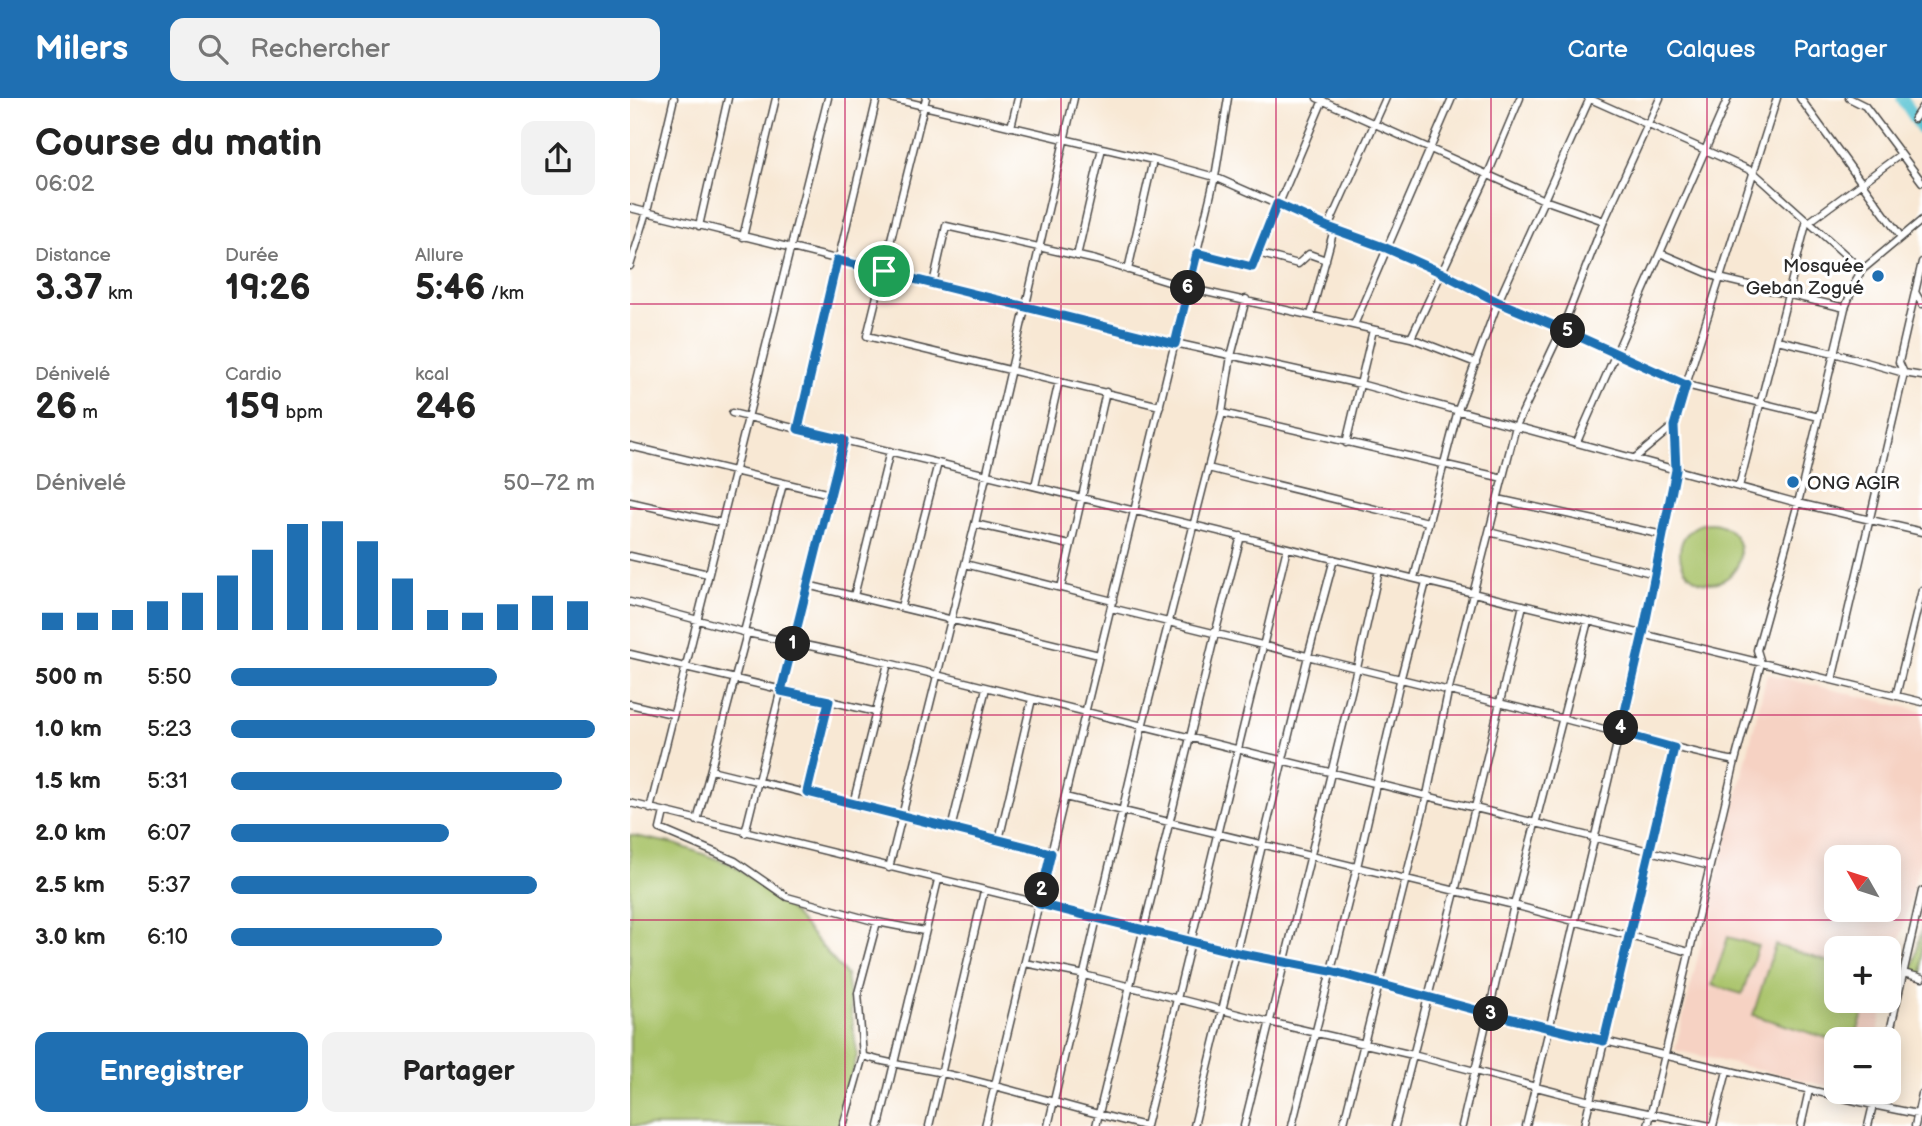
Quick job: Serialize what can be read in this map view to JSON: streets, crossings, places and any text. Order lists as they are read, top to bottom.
{
  "places": ["Mosquée Geban Zogué", "ONG AGIR"],
  "north": "top left",
  "page": {
    "header": "Milers",
    "search": "Rechercher",
    "nav": ["Carte", "Calques", "Partager"],
    "heading": ["Course du matin", "06:02"],
    "stats": [
      ["Distance", "3.37 km"],
      ["Durée", "19:26"],
      ["Allure", "5:46 /km"],
      ["Dénivelé", "26 m"],
      ["Cardio", "159 bpm"],
      ["kcal", "246"]
    ],
    "pins": [
      "6",
      "5",
      "1",
      "4",
      "2",
      "3"
    ],
    "chart": ["Dénivelé", "50–72 m"],
    "list": [
      {
        "name": "500 m",
        "note": "5:50"
      },
      {
        "name": "1.0 km",
        "note": "5:23"
      },
      {
        "name": "1.5 km",
        "note": "5:31"
      },
      {
        "name": "2.0 km",
        "note": "6:07"
      },
      {
        "name": "2.5 km",
        "note": "5:37"
      },
      {
        "name": "3.0 km",
        "note": "6:10"
      }
    ],
    "map_buttons": ["+", "−"],
    "buttons": ["Enregistrer", "Partager"]
  }
}
